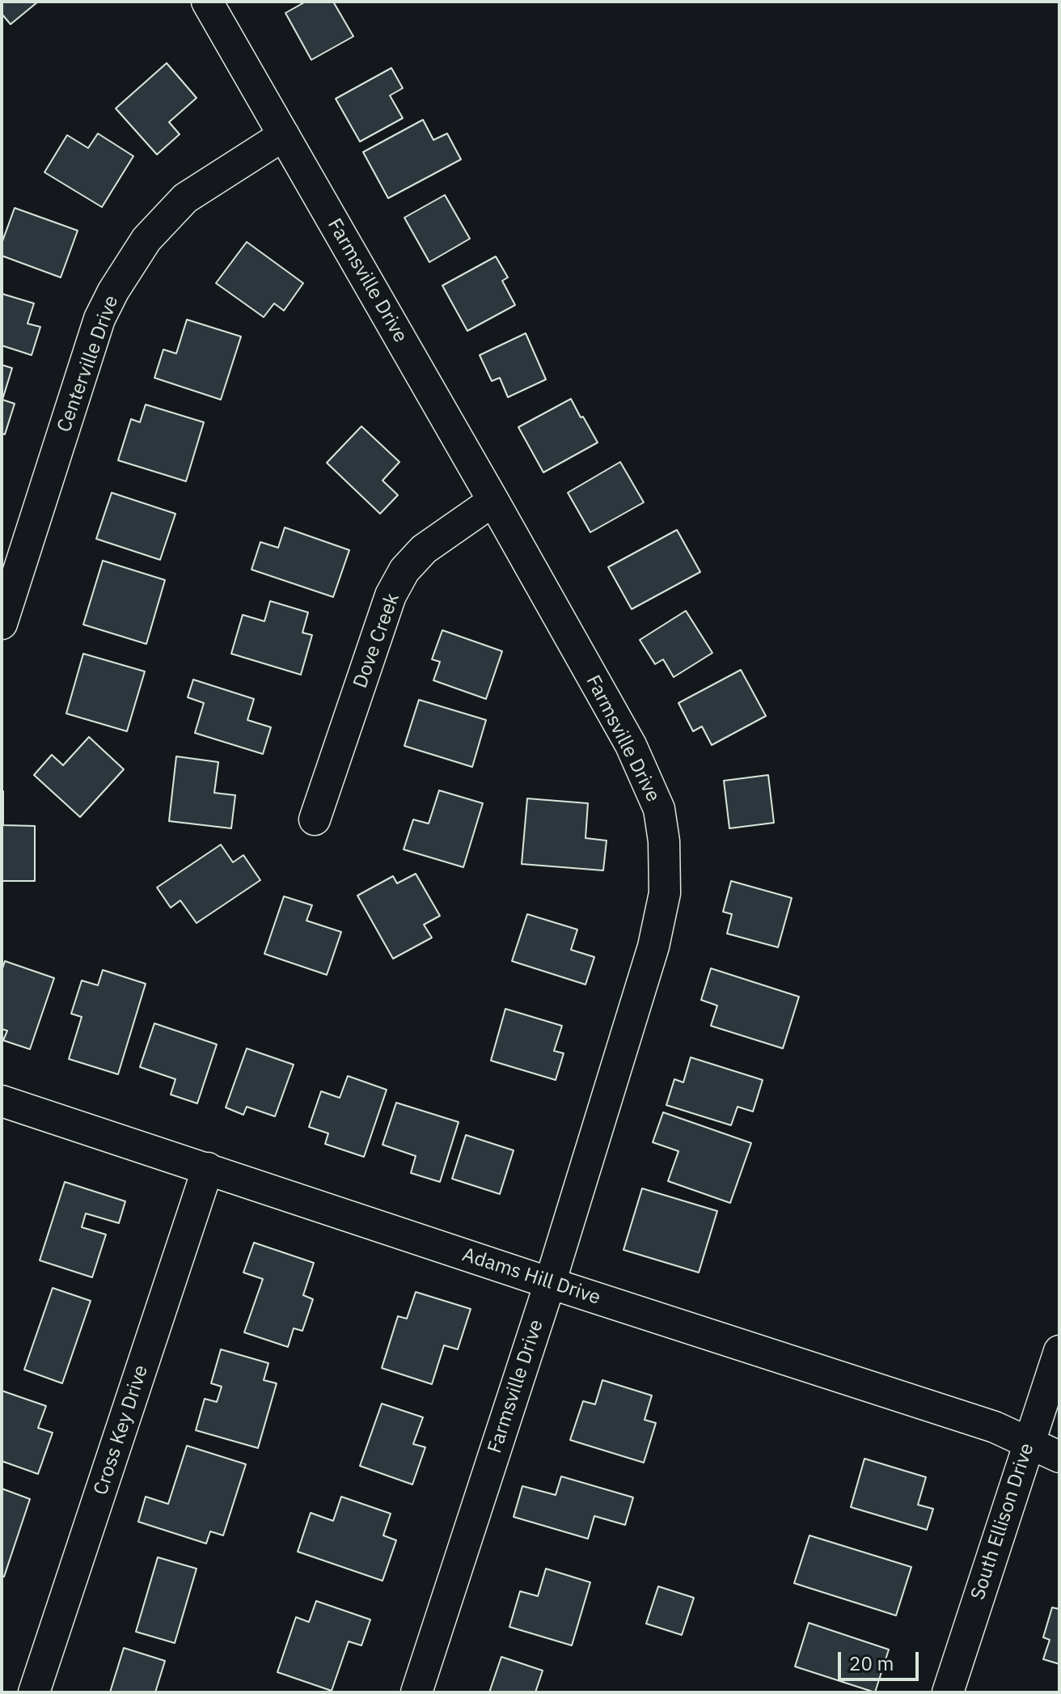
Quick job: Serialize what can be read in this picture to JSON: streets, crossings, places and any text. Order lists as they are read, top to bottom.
{
  "streets": {
    "street": [
      "Farmsville Drive",
      "Centerville Drive",
      "Dove Creek",
      "Adams Hill Drive",
      "Cross Key Drive",
      "South Ellison Drive"
    ]
  },
  "crossings": [
    ["Farmsville Drive", "Centerville Drive"],
    ["Farmsville Drive", "Dove Creek"],
    ["Farmsville Drive", "Adams Hill Drive"],
    ["Adams Hill Drive", "Cross Key Drive"],
    ["Adams Hill Drive", "South Ellison Drive"]
  ],
  "scale_bar": "20 m"
}
